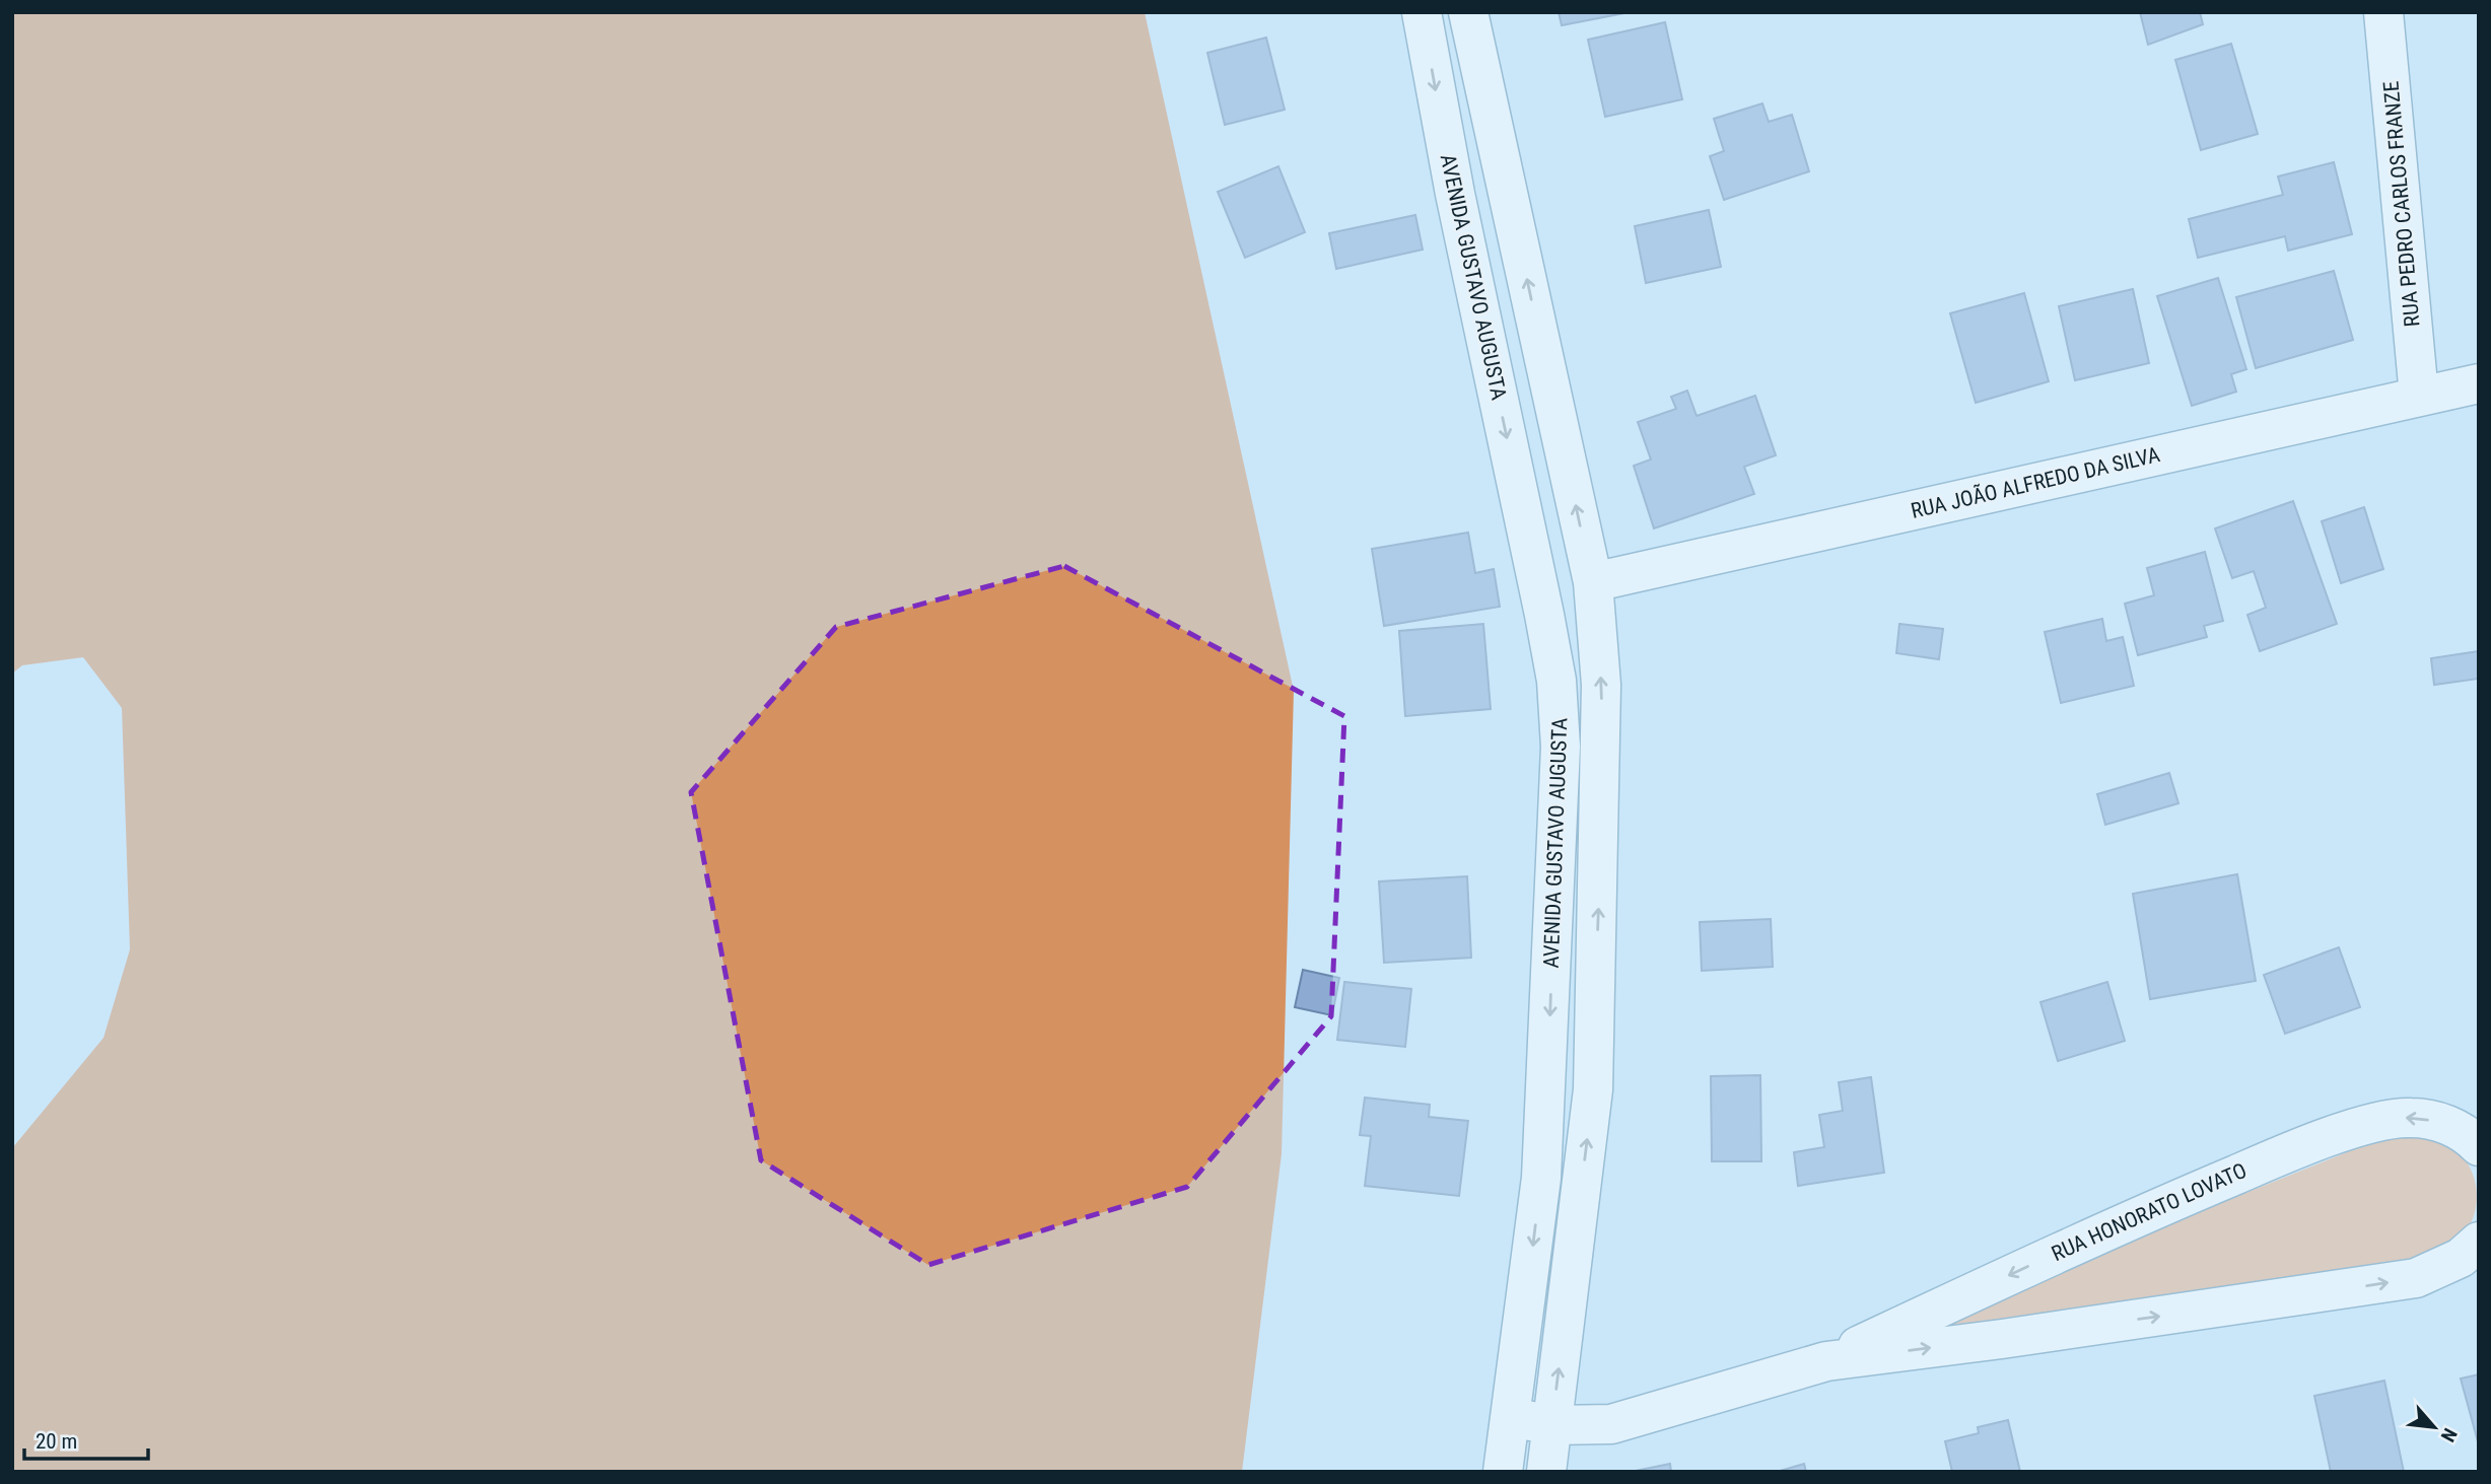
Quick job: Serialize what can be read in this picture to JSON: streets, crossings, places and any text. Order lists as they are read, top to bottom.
{
  "streets": {
    "street": [
      "RUA PEDRO CARLOS FRANZE",
      "AVENIDA GUSTAVO AUGUSTA",
      "RUA JOÃO ALFREDO DA SILVA",
      "RUA HONORATO LOVATO"
    ]
  },
  "crossings": [
    ["RUA PEDRO CARLOS FRANZE", "RUA JOÃO ALFREDO DA SILVA"],
    ["AVENIDA GUSTAVO AUGUSTA", "RUA JOÃO ALFREDO DA SILVA"],
    ["AVENIDA GUSTAVO AUGUSTA", "RUA HONORATO LOVATO"]
  ],
  "scale_bar": "20 m",
  "north": "bottom right"
}
